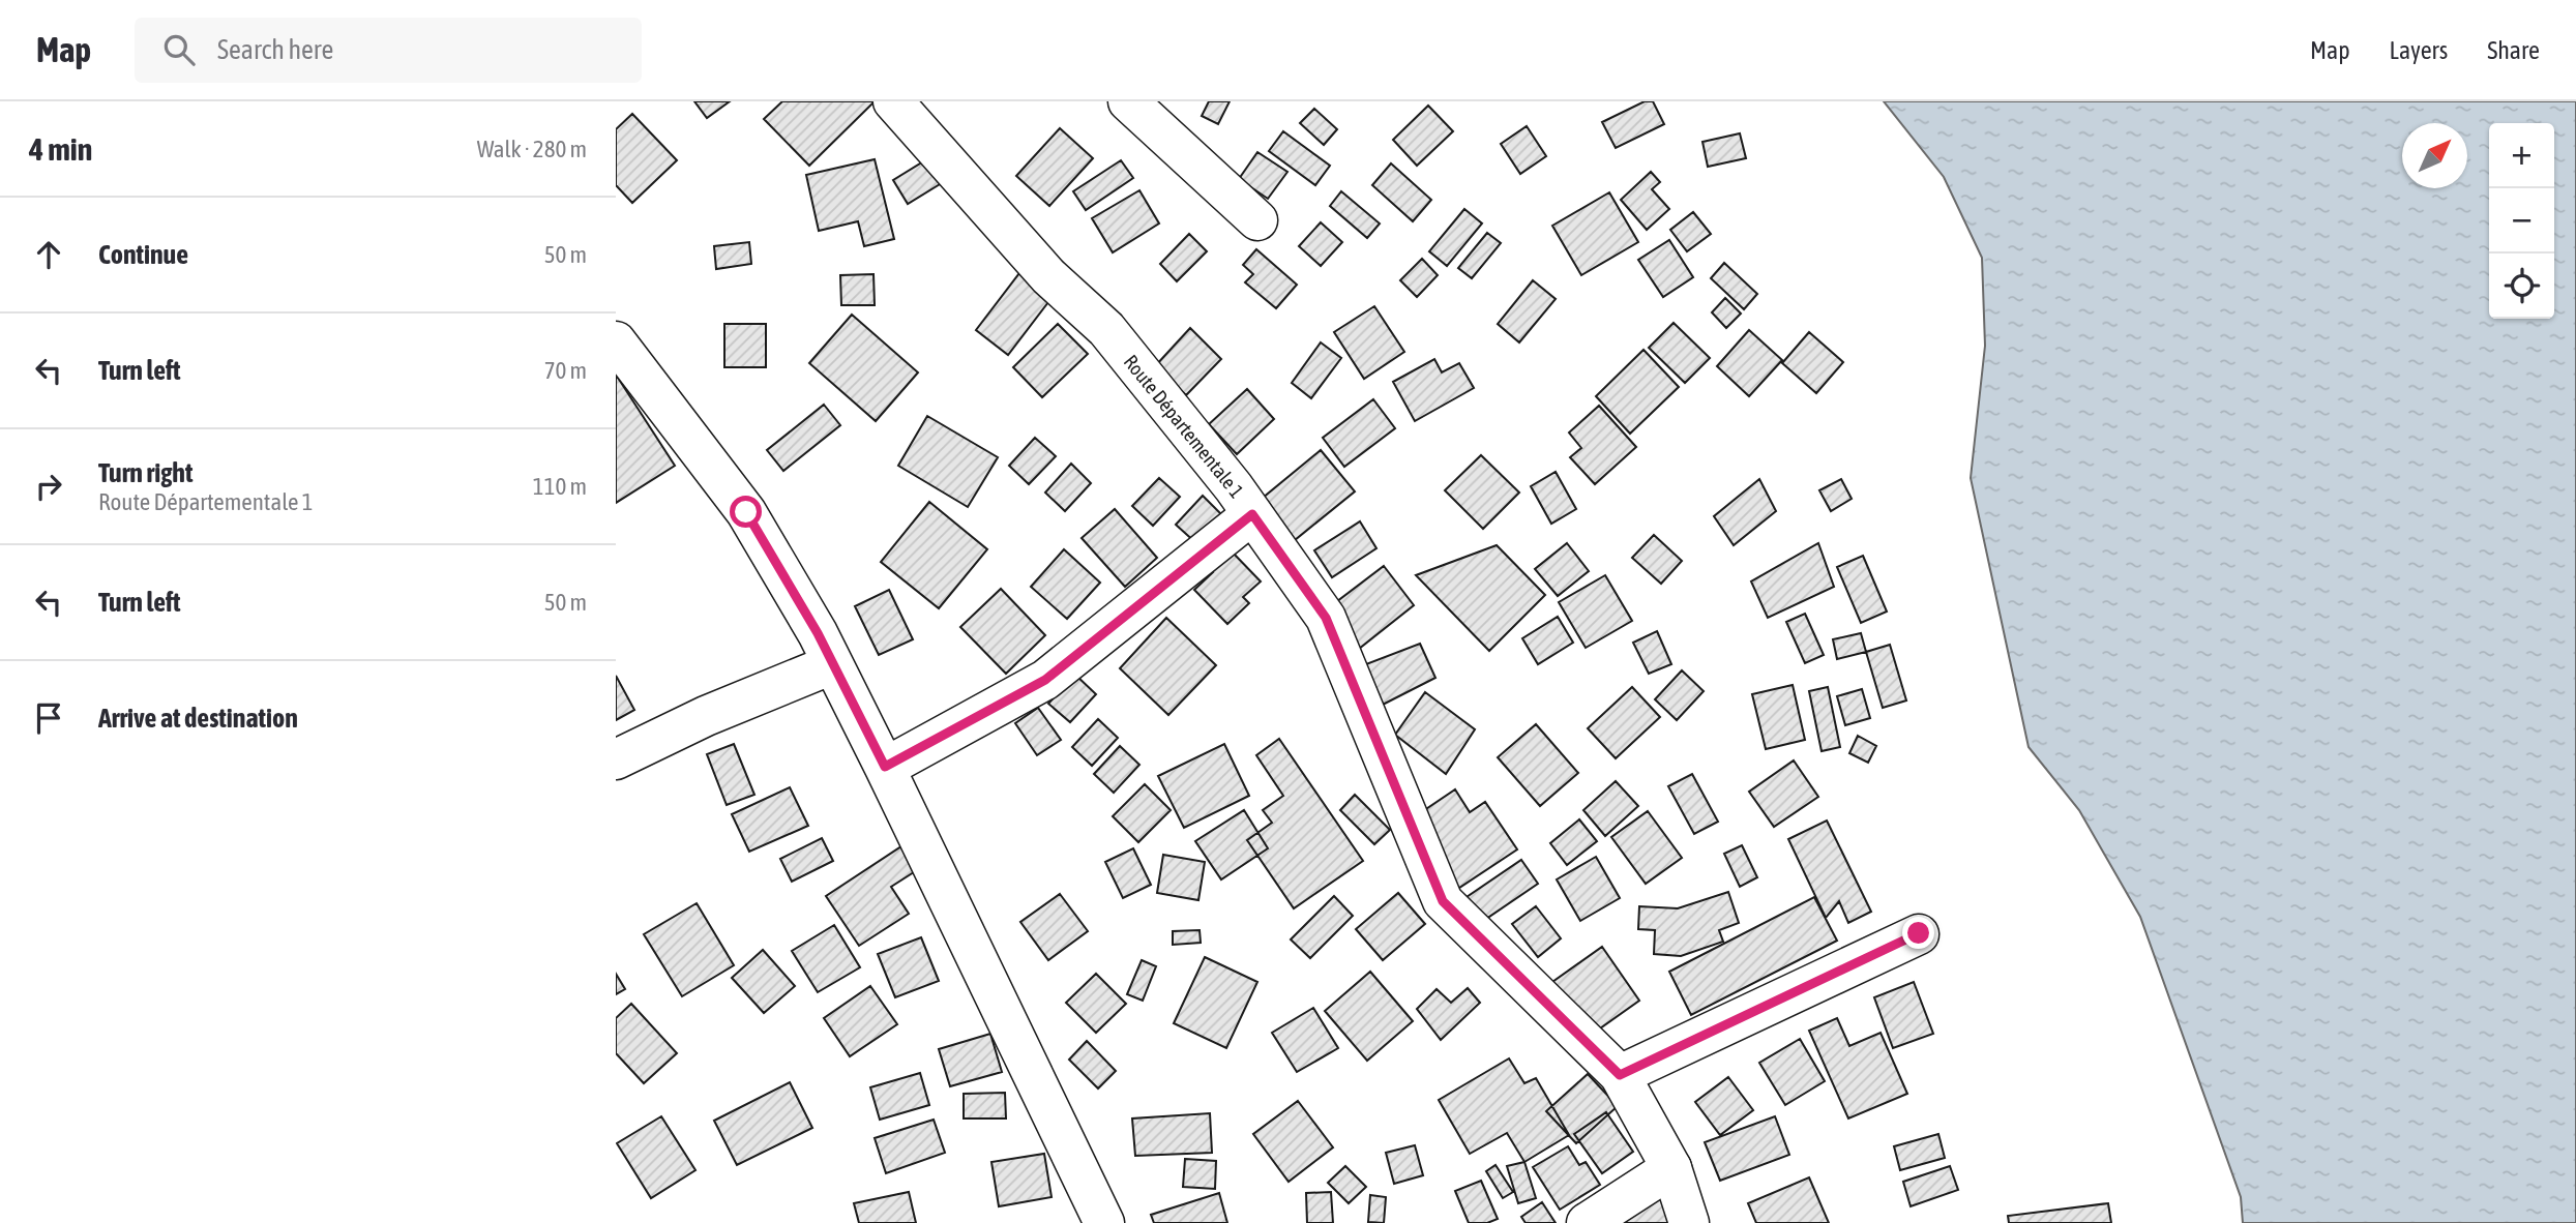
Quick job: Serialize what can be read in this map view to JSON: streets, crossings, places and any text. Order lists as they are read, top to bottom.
{
  "streets": {
    "street": ["Route Départementale 1"]
  },
  "north": "top right",
  "page": {
    "header": "Map",
    "search": "Search here",
    "nav": ["Map", "Layers", "Share"],
    "heading": ["4 min", "Walk · 280 m"],
    "map_buttons": ["+", "−"],
    "list": [
      ["Continue", "50 m"],
      ["Turn left", "70 m"],
      ["Turn right", "Route Départementale 1", "110 m"],
      ["Turn left", "50 m"],
      "Arrive at destination"
    ]
  }
}
